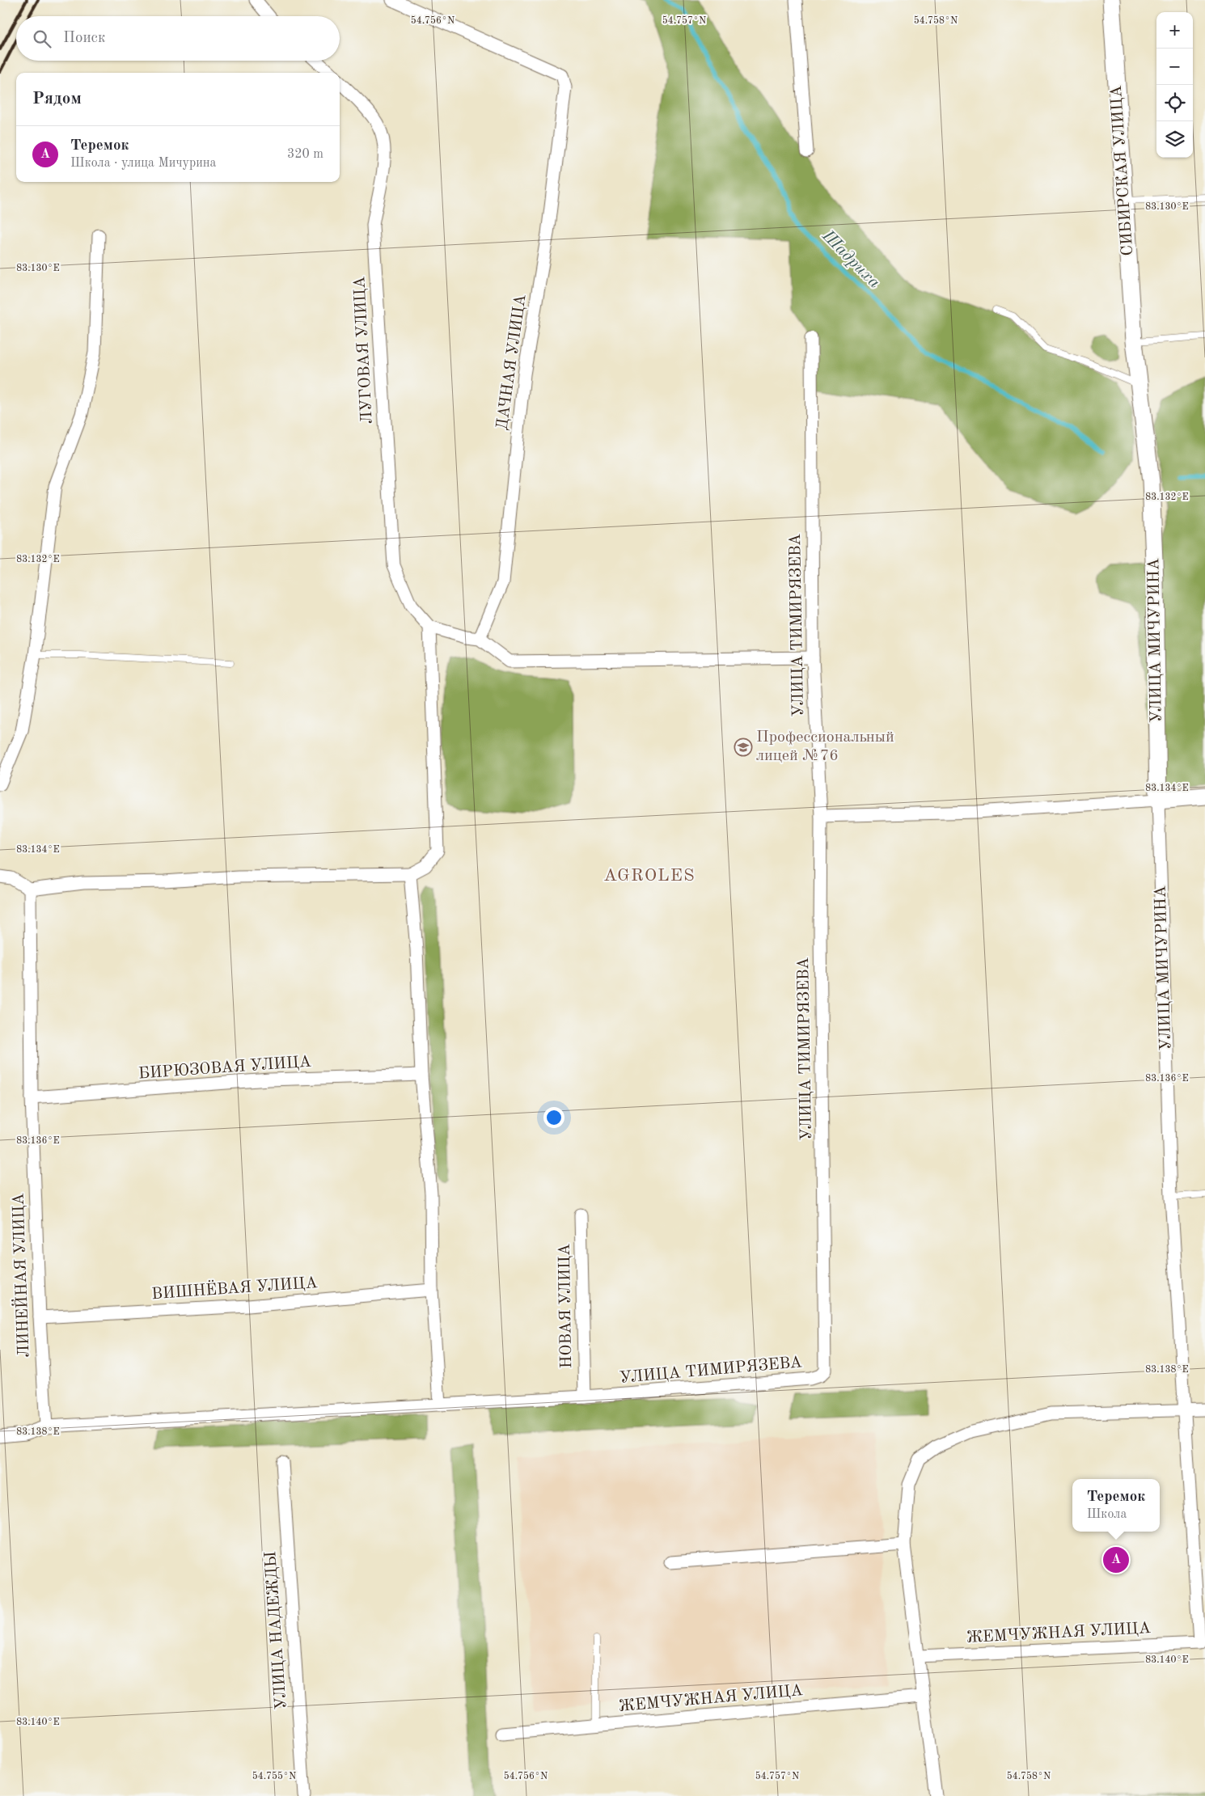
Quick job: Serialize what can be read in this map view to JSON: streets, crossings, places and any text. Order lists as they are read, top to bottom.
{
  "streets": {
    "street": [
      "СИБИРСКАЯ УЛИЦА",
      "ЛУГОВАЯ УЛИЦА",
      "ДАЧНАЯ УЛИЦА",
      "УЛИЦА ТИМИРЯЗЕВА",
      "УЛИЦА МИЧУРИНА",
      "БИРЮЗОВАЯ УЛИЦА",
      "ЛИНЕЙНАЯ УЛИЦА",
      "ВИШНЁВАЯ УЛИЦА",
      "НОВАЯ УЛИЦА",
      "УЛИЦА НАДЕЖДЫ",
      "ЖЕМЧУЖНАЯ УЛИЦА"
    ]
  },
  "crossings": [
    ["СИБИРСКАЯ УЛИЦА", "УЛИЦА МИЧУРИНА"],
    ["УЛИЦА ТИМИРЯЗЕВА", "ЛИНЕЙНАЯ УЛИЦА"],
    ["УЛИЦА ТИМИРЯЗЕВА", "НОВАЯ УЛИЦА"],
    ["УЛИЦА МИЧУРИНА", "ЖЕМЧУЖНАЯ УЛИЦА"],
    ["БИРЮЗОВАЯ УЛИЦА", "ЛИНЕЙНАЯ УЛИЦА"],
    ["ЛИНЕЙНАЯ УЛИЦА", "ВИШНЁВАЯ УЛИЦА"]
  ],
  "districts": ["AGROLES"],
  "water": ["Шадриха"],
  "places": {
    "school or university": ["Профессиональный лицей №76"]
  },
  "page": {
    "map_buttons": ["+", "−"],
    "search": "Поиск",
    "heading": "Рядом",
    "list": [
      {
        "mark": "A",
        "name": "Теремок",
        "note": "Школа · улица Мичурина",
        "value": "320 m"
      }
    ],
    "popup": ["Теремок", "Школа"],
    "pins": "A"
  },
  "coordinates": [
    "54.756°N",
    "54.757°N",
    "54.758°N",
    "83.130°E",
    "83.132°E",
    "83.134°E",
    "83.136°E",
    "83.138°E",
    "83.140°E",
    "54.755°N"
  ]
}
